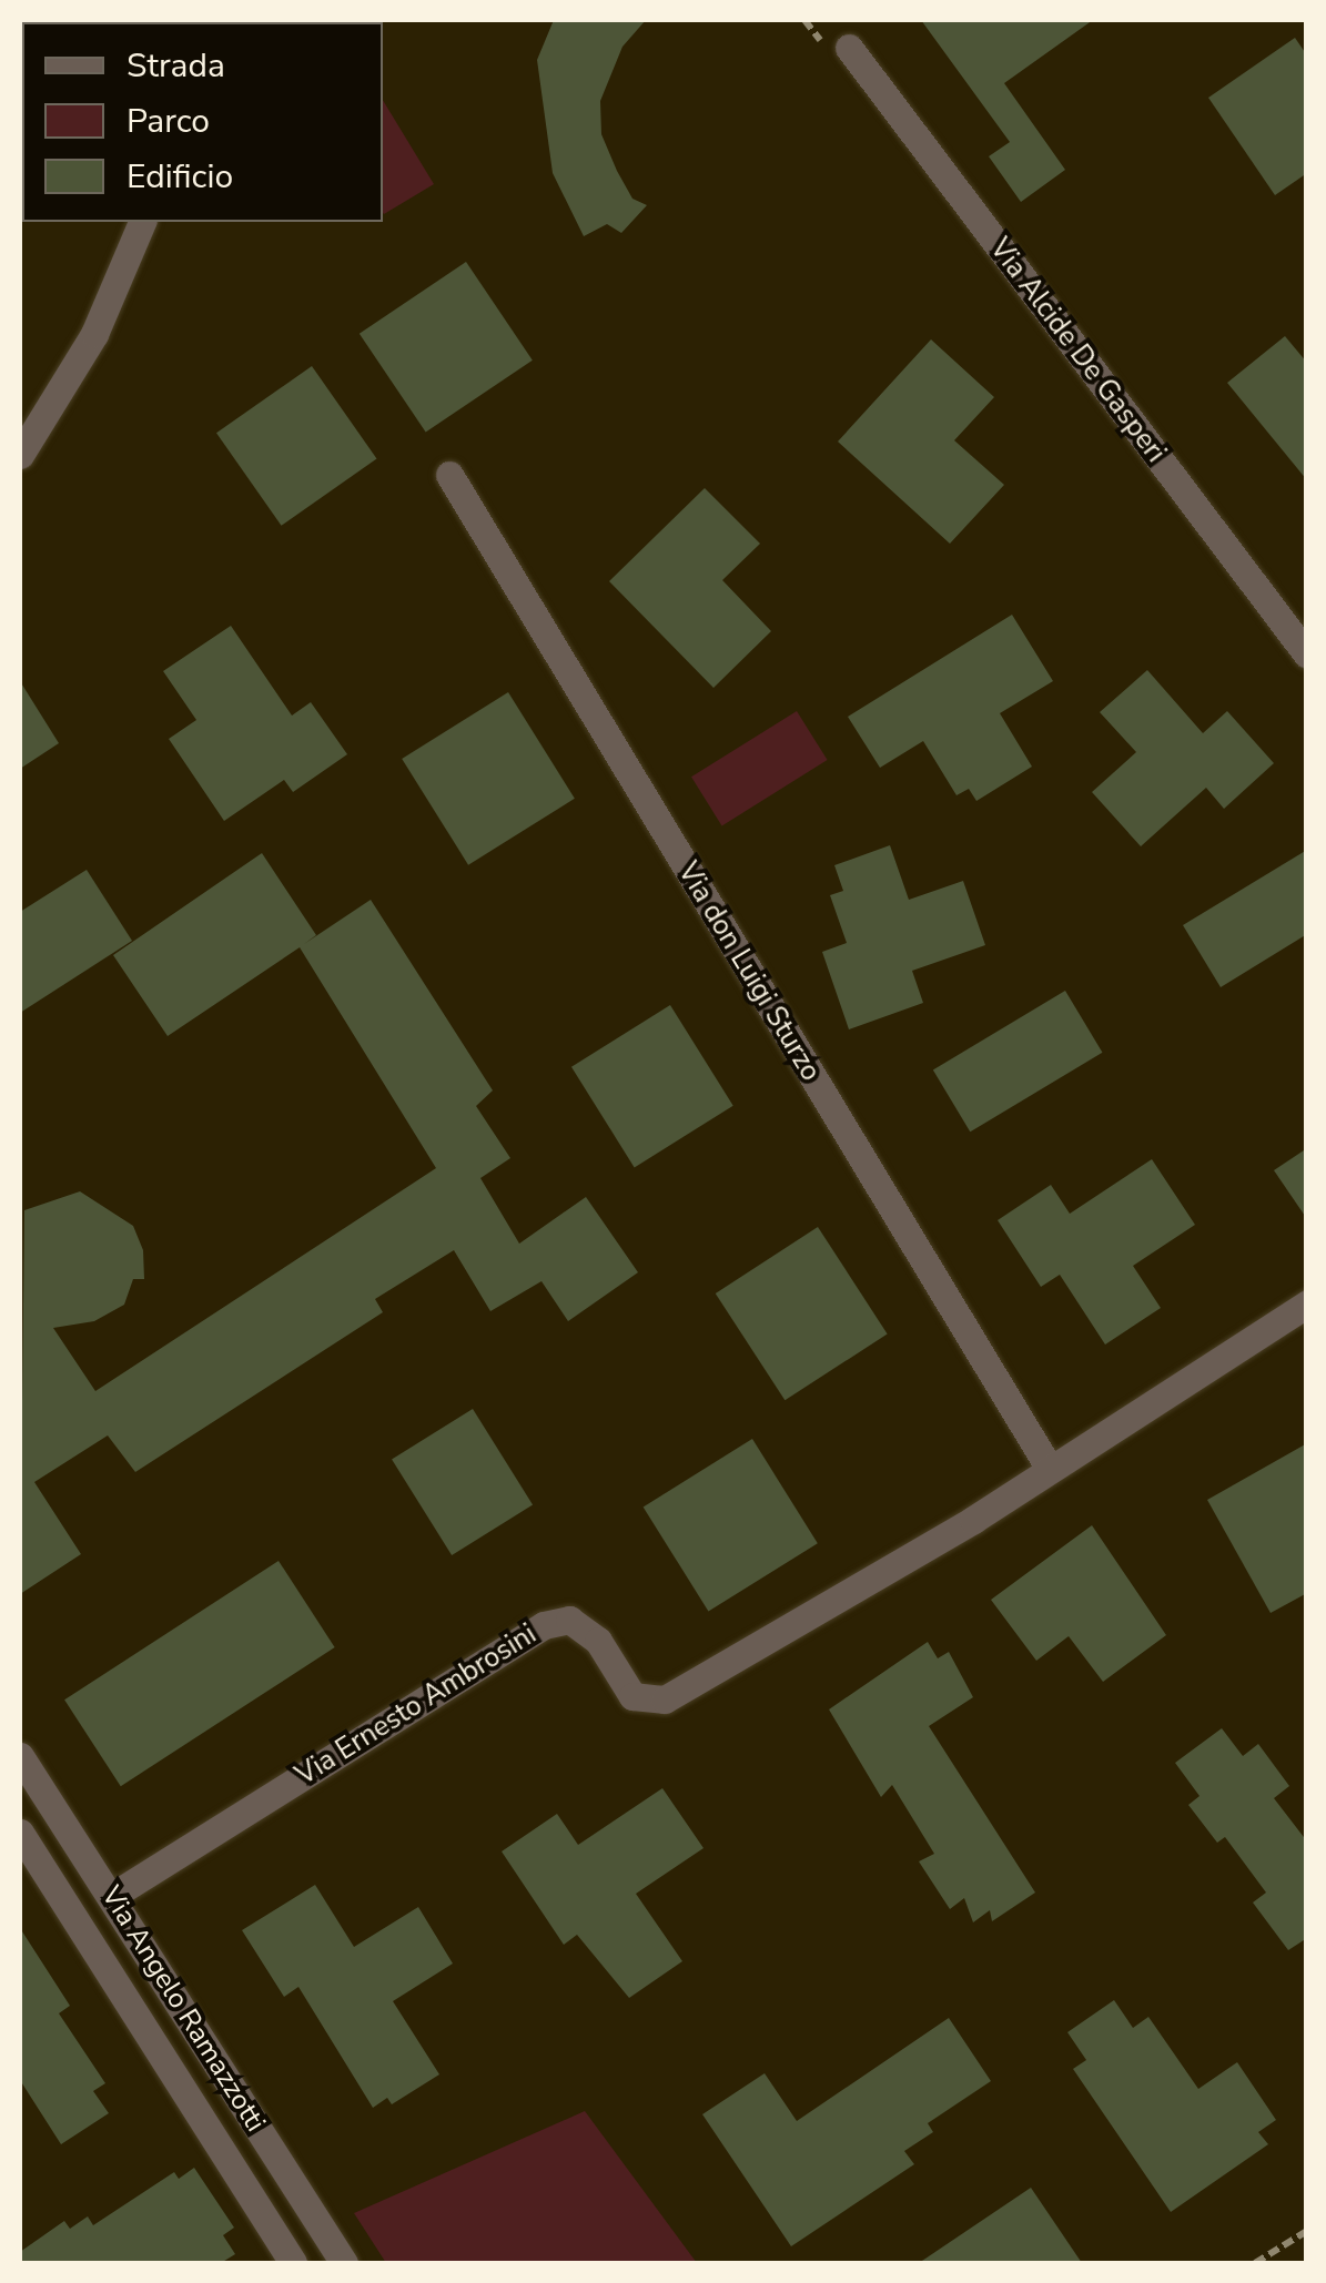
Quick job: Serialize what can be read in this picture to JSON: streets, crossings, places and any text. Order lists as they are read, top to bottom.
{
  "streets": {
    "street": [
      "Via Alcide De Gasperi",
      "Via don Luigi Sturzo",
      "Via Ernesto Ambrosini",
      "Via Angelo Ramazzotti"
    ]
  },
  "crossings": [
    ["Via don Luigi Sturzo", "Via Ernesto Ambrosini"],
    ["Via Ernesto Ambrosini", "Via Angelo Ramazzotti"]
  ],
  "legend": ["Strada", "Parco", "Edificio"]
}
